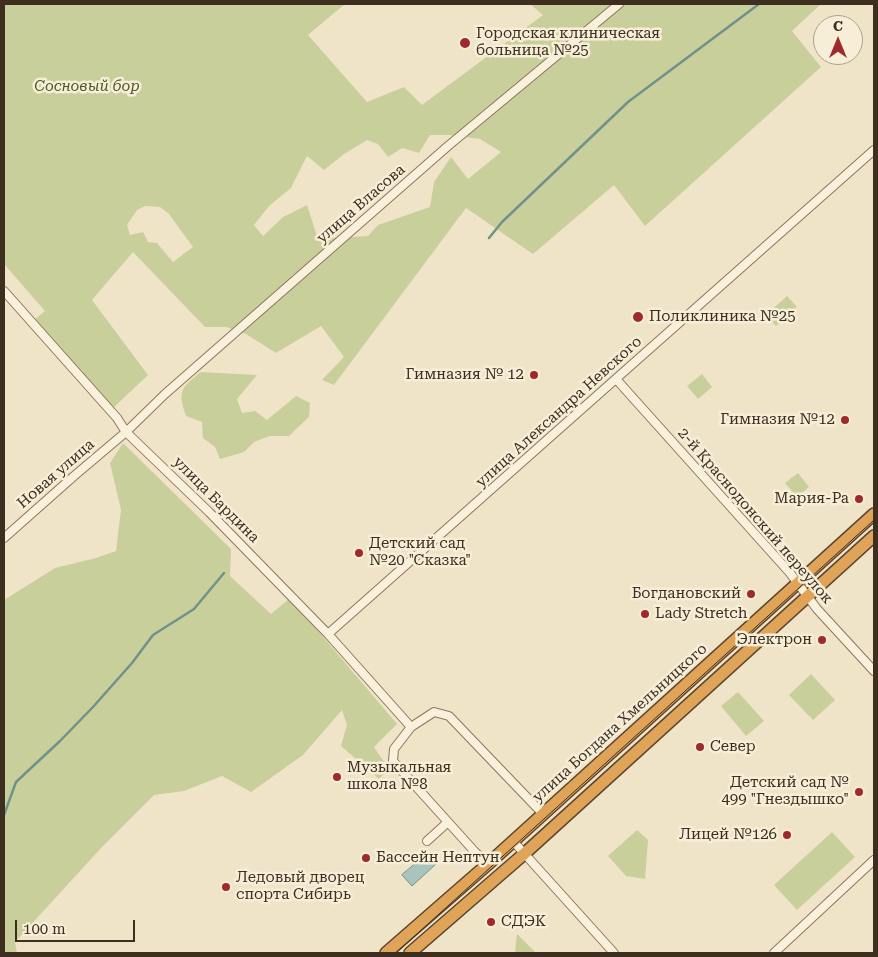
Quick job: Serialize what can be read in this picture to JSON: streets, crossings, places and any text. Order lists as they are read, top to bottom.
{
  "streets": {
    "highway": ["улица Богдана Хмельницкого"],
    "street": [
      "улица Власова",
      "улица Александра Невского",
      "Новая улица",
      "улица Бардина",
      "2-й Краснодонский переулок"
    ]
  },
  "crossings": [
    ["улица Власова", "Новая улица"],
    ["улица Власова", "улица Бардина"],
    ["улица Александра Невского", "улица Бардина"],
    ["улица Александра Невского", "2-й Краснодонский переулок"],
    ["Новая улица", "улица Бардина"],
    ["2-й Краснодонский переулок", "улица Богдана Хмельницкого"]
  ],
  "parks": ["Сосновый бор"],
  "places": [
    "Городская клиническая больница №25",
    "Поликлиника №25",
    "Гимназия № 12",
    "Гимназия №12",
    "Мария-Ра",
    "Детский сад №20 \"Сказка\"",
    "Богдановский",
    "Lady Stretch",
    "Электрон",
    "Север",
    "Музыкальная школа №8",
    "Детский сад № 499 \"Гнездышко\"",
    "Лицей №126",
    "Бассейн Нептун",
    "Ледовый дворец спорта Сибирь",
    "СДЭК"
  ],
  "scale_bar": "100 m",
  "north": "top"
}
